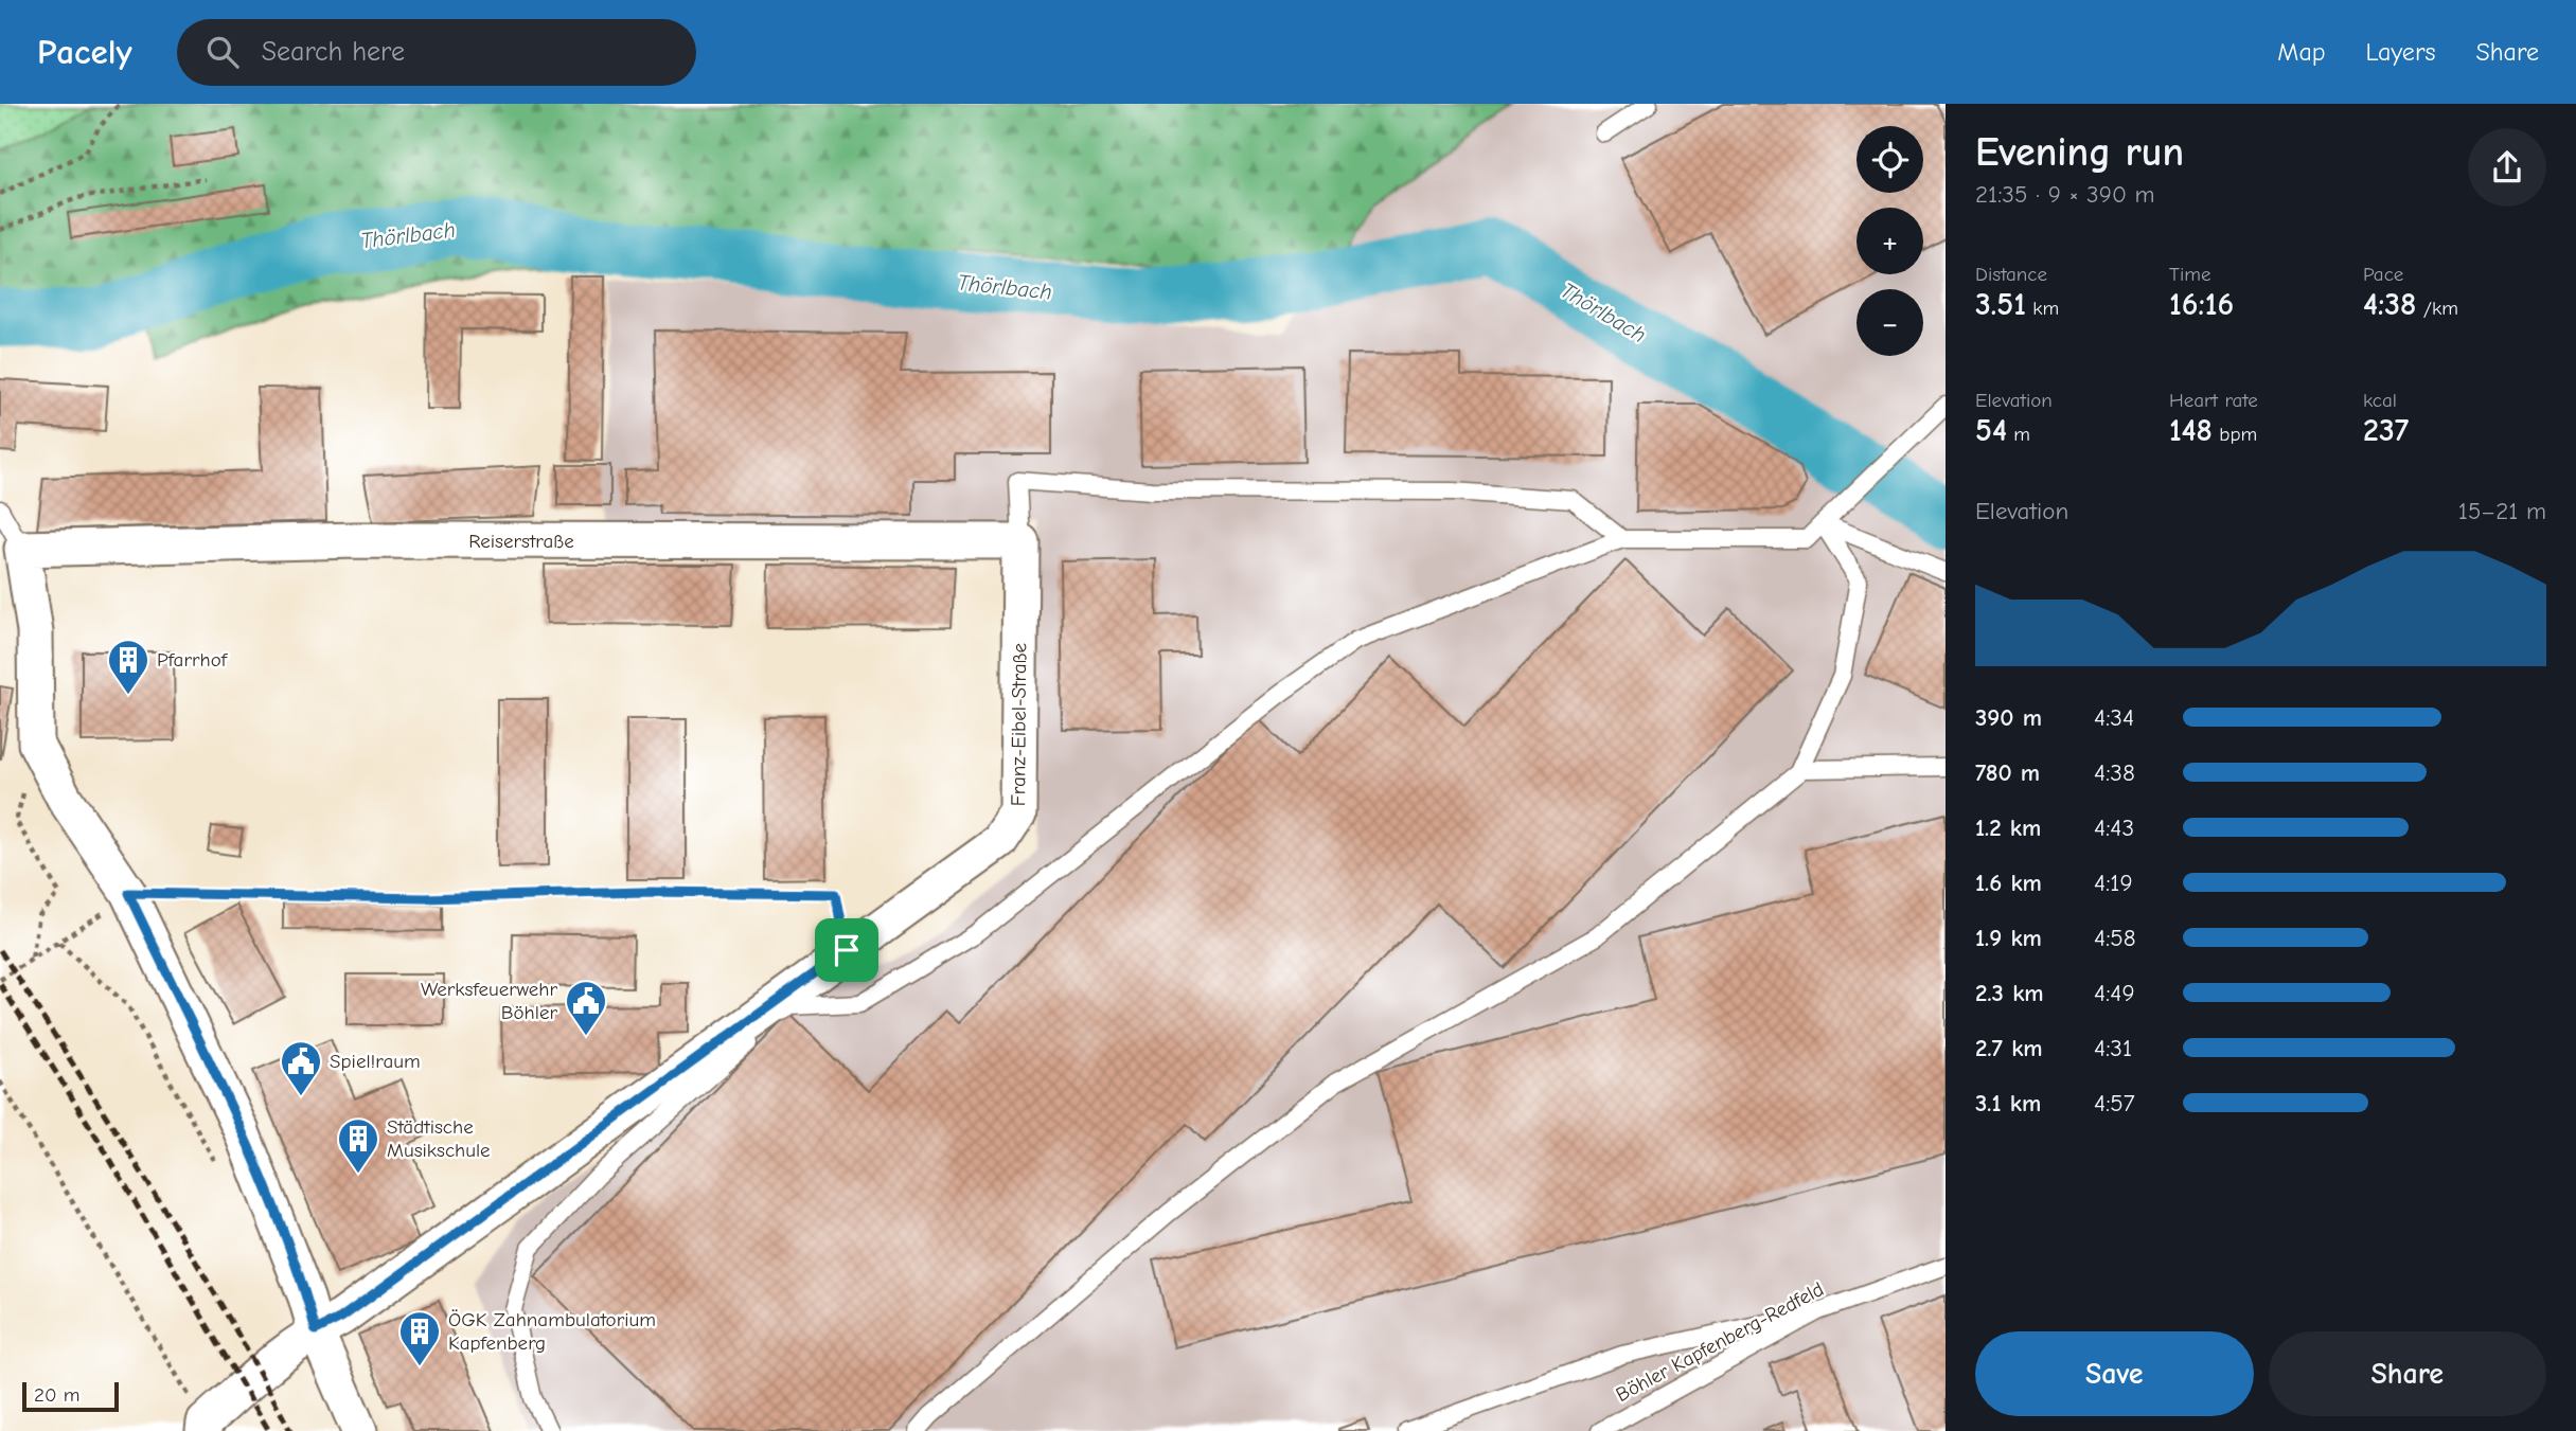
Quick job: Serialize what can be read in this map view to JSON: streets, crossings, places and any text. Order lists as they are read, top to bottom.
{
  "streets": {
    "street": ["Reiserstraße", "Franz-Eibel-Straße"],
    "lane": ["Böhler Kapfenberg-Redfeld"]
  },
  "crossings": [
    ["Reiserstraße", "Franz-Eibel-Straße"]
  ],
  "water": ["Thörlbach"],
  "places": {
    "building": ["Pfarrhof", "Städtische Musikschule", "ÖGK Zahnambulatorium Kapfenberg"],
    "public building": ["Werksfeuerwehr Böhler", "Spiel!raum"]
  },
  "scale_bar": "20 m",
  "page": {
    "header": "Pacely",
    "search": "Search here",
    "nav": ["Map", "Layers", "Share"],
    "heading": ["Evening run", "21:35 · 9 × 390 m"],
    "map_buttons": ["+", "−"],
    "stats": [
      ["Distance", "3.51 km"],
      ["Time", "16:16"],
      ["Pace", "4:38 /km"],
      ["Elevation", "54 m"],
      ["Heart rate", "148 bpm"],
      ["kcal", "237"]
    ],
    "chart": ["Elevation", "15–21 m"],
    "list": [
      {
        "name": "390 m",
        "note": "4:34"
      },
      {
        "name": "780 m",
        "note": "4:38"
      },
      {
        "name": "1.2 km",
        "note": "4:43"
      },
      {
        "name": "1.6 km",
        "note": "4:19"
      },
      {
        "name": "1.9 km",
        "note": "4:58"
      },
      {
        "name": "2.3 km",
        "note": "4:49"
      },
      {
        "name": "2.7 km",
        "note": "4:31"
      },
      {
        "name": "3.1 km",
        "note": "4:57"
      }
    ],
    "buttons": ["Save", "Share"],
    "scale": "20 m"
  }
}
